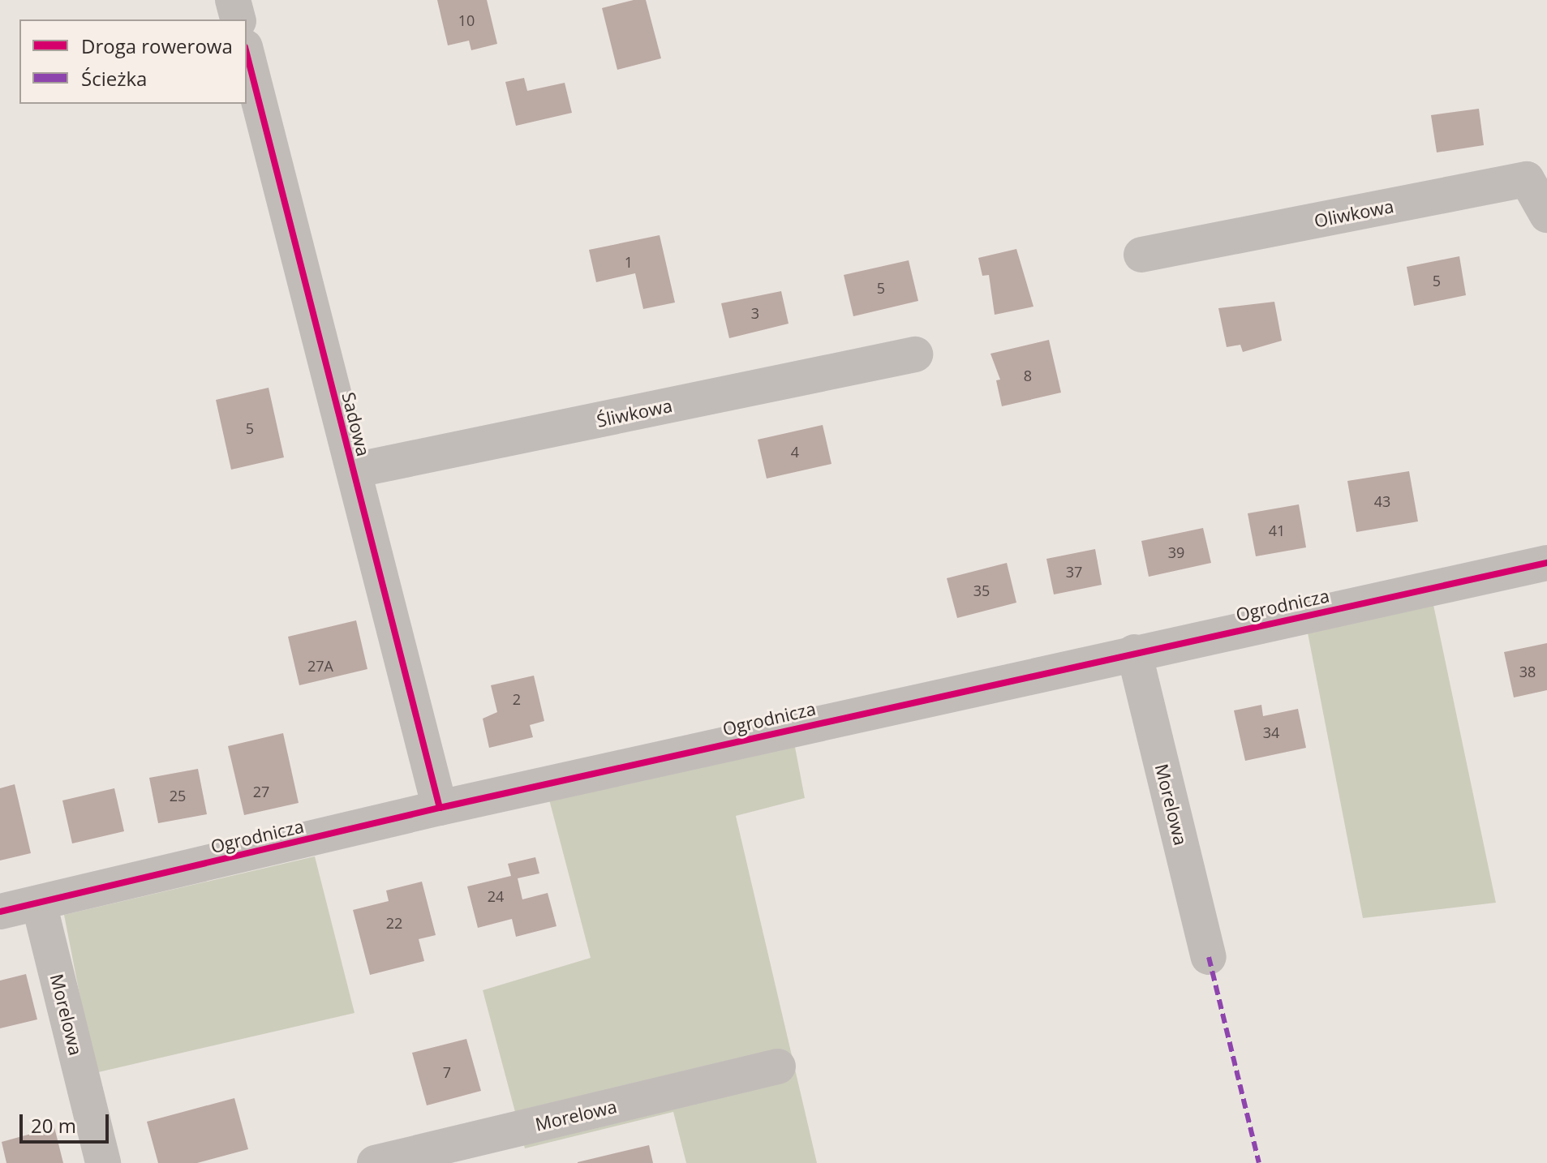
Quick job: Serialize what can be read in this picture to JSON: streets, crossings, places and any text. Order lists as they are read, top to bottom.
{
  "streets": {
    "street": [
      "Oliwkowa",
      "Śliwkowa",
      "Sadowa",
      "Ogrodnicza",
      "Morelowa"
    ]
  },
  "crossings": [
    ["Śliwkowa", "Sadowa"],
    ["Sadowa", "Ogrodnicza"],
    ["Ogrodnicza", "Morelowa"]
  ],
  "house_numbers": [
    "10",
    "1",
    "5",
    "5",
    "3",
    "8",
    "5",
    "4",
    "43",
    "41",
    "39",
    "37",
    "35",
    "27A",
    "38",
    "2",
    "34",
    "27",
    "25",
    "24",
    "22",
    "7"
  ],
  "legend": ["Droga rowerowa", "Ścieżka"],
  "scale_bar": "20 m"
}
